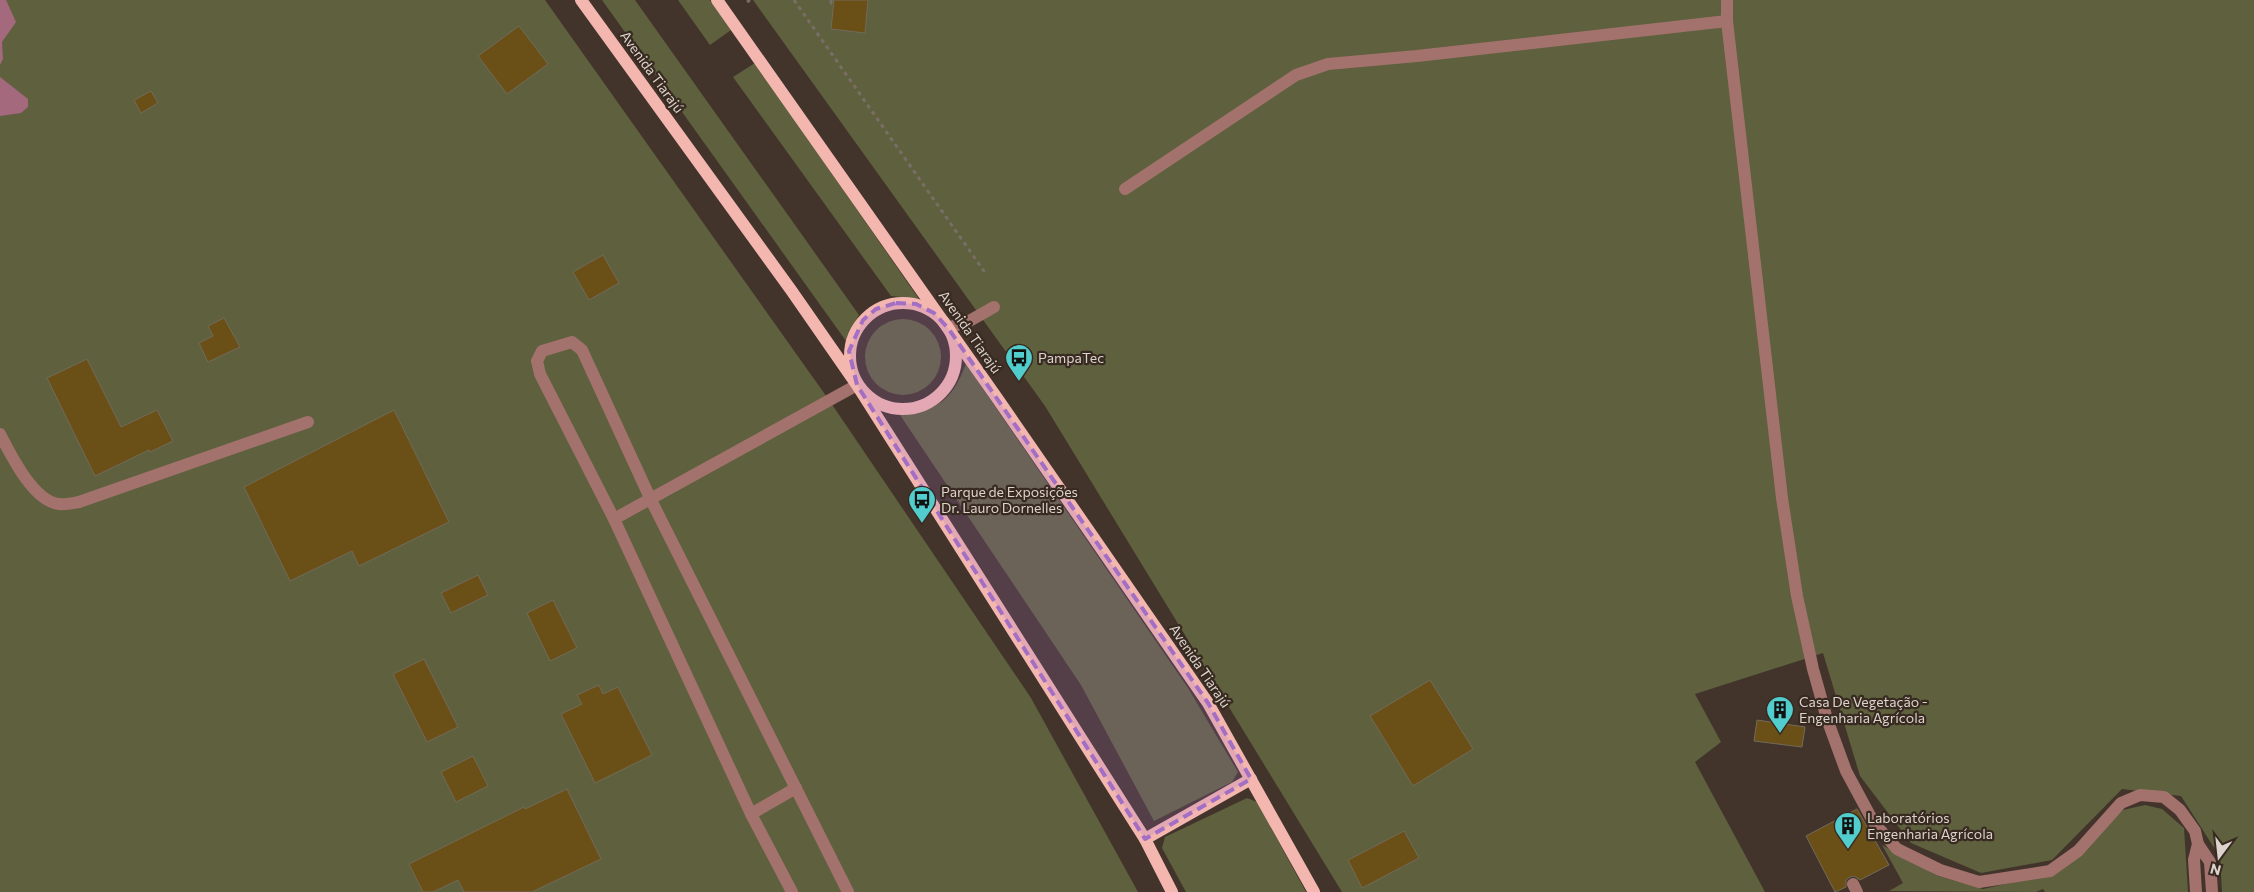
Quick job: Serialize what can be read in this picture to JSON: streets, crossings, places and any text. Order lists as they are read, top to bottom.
{
  "streets": {
    "main road": ["Avenida Tiarajú"]
  },
  "places": {
    "bus stop": ["PampaTec", "Parque de Exposições Dr. Lauro Dornelles"],
    "building": ["Casa De Vegetação - Engenharia Agrícola", "Laboratórios Engenharia Agrícola"]
  },
  "north": "bottom"
}
